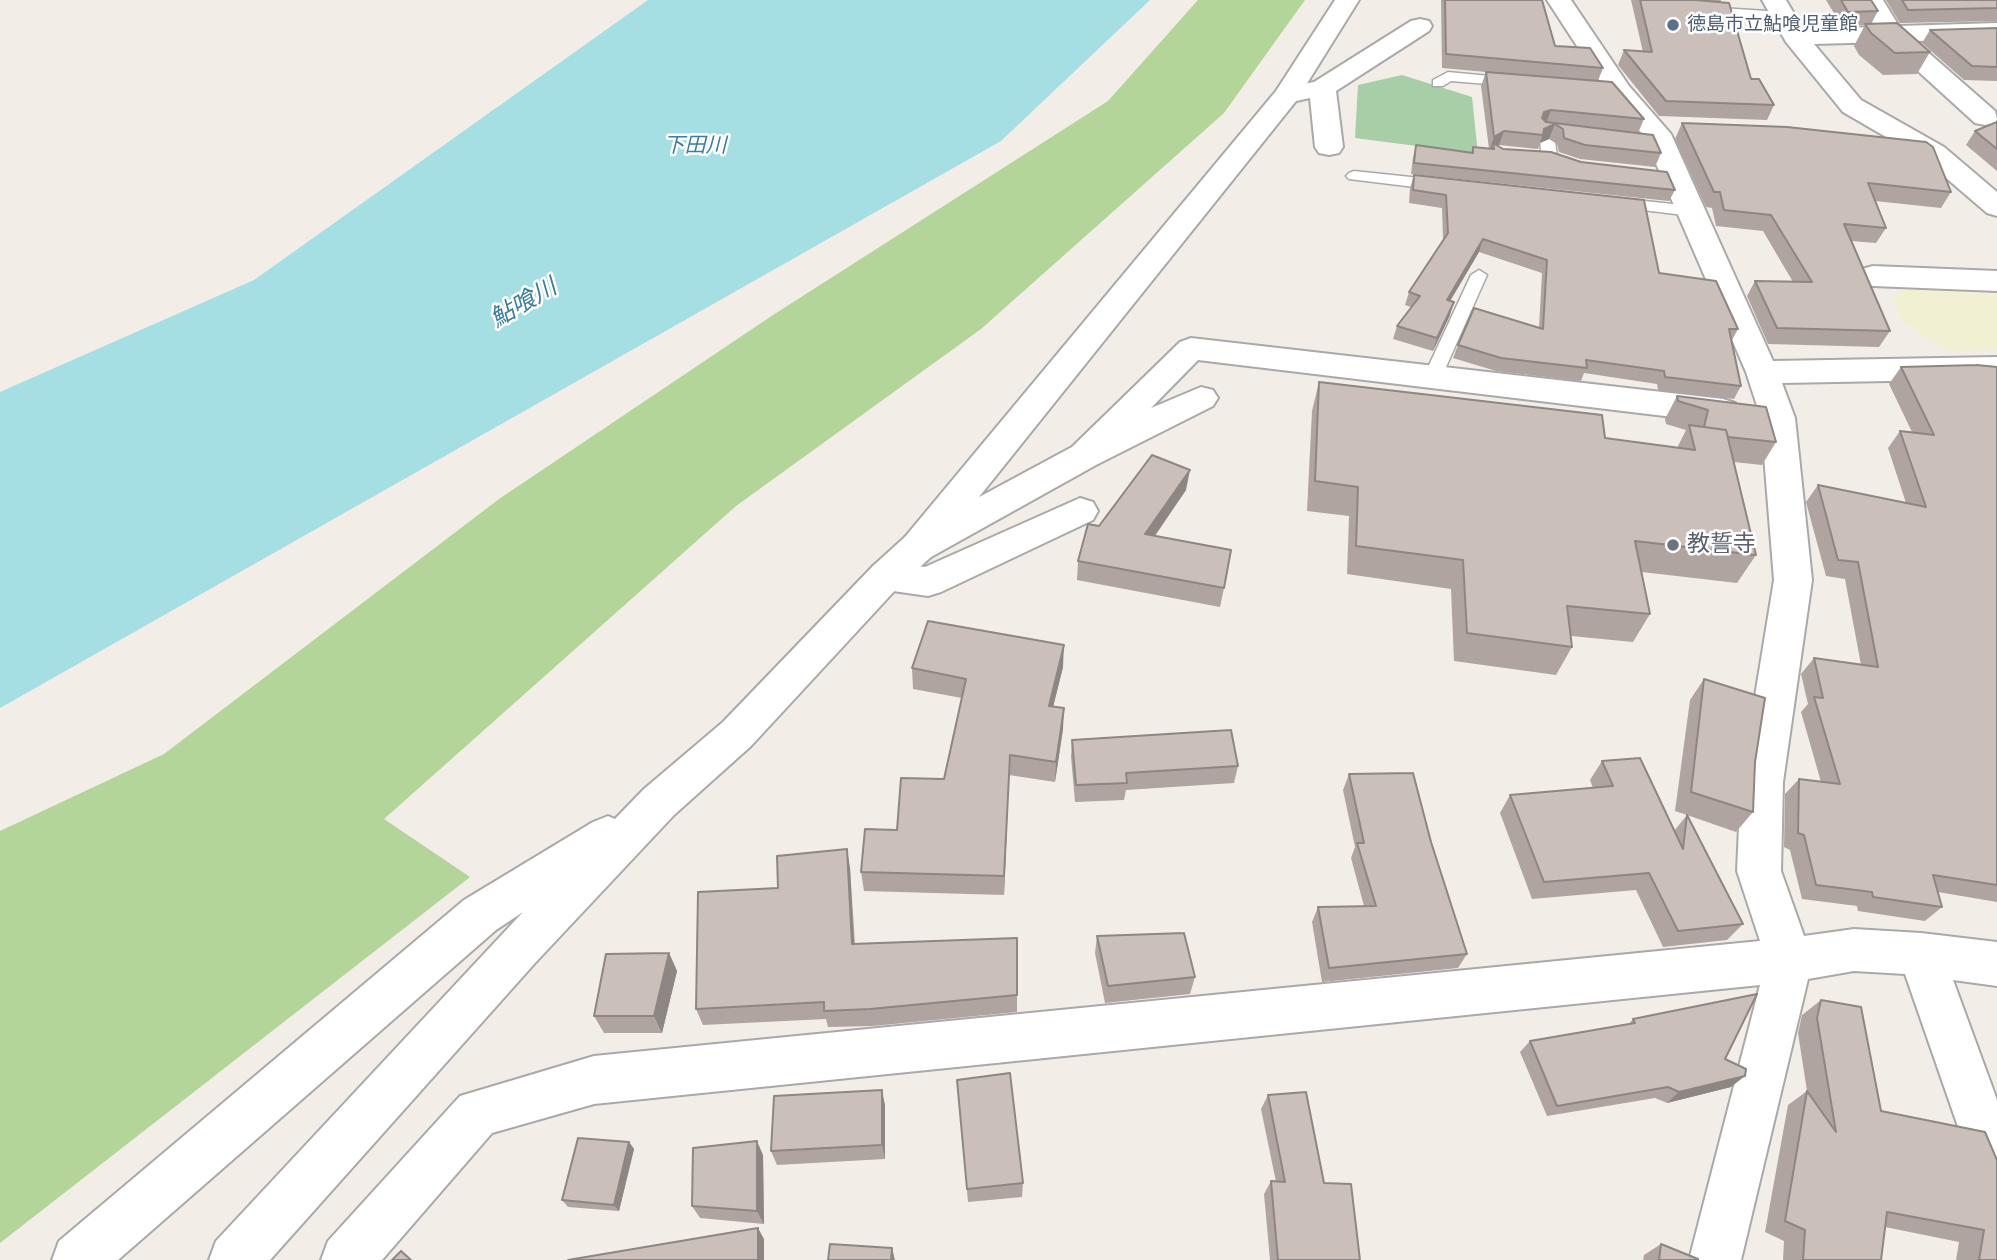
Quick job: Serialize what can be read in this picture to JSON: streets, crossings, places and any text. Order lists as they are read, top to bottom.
{
  "water": ["下田川", "鮎喰川"],
  "places": ["徳島市立鮎喰児童館", "教誓寺"]
}
